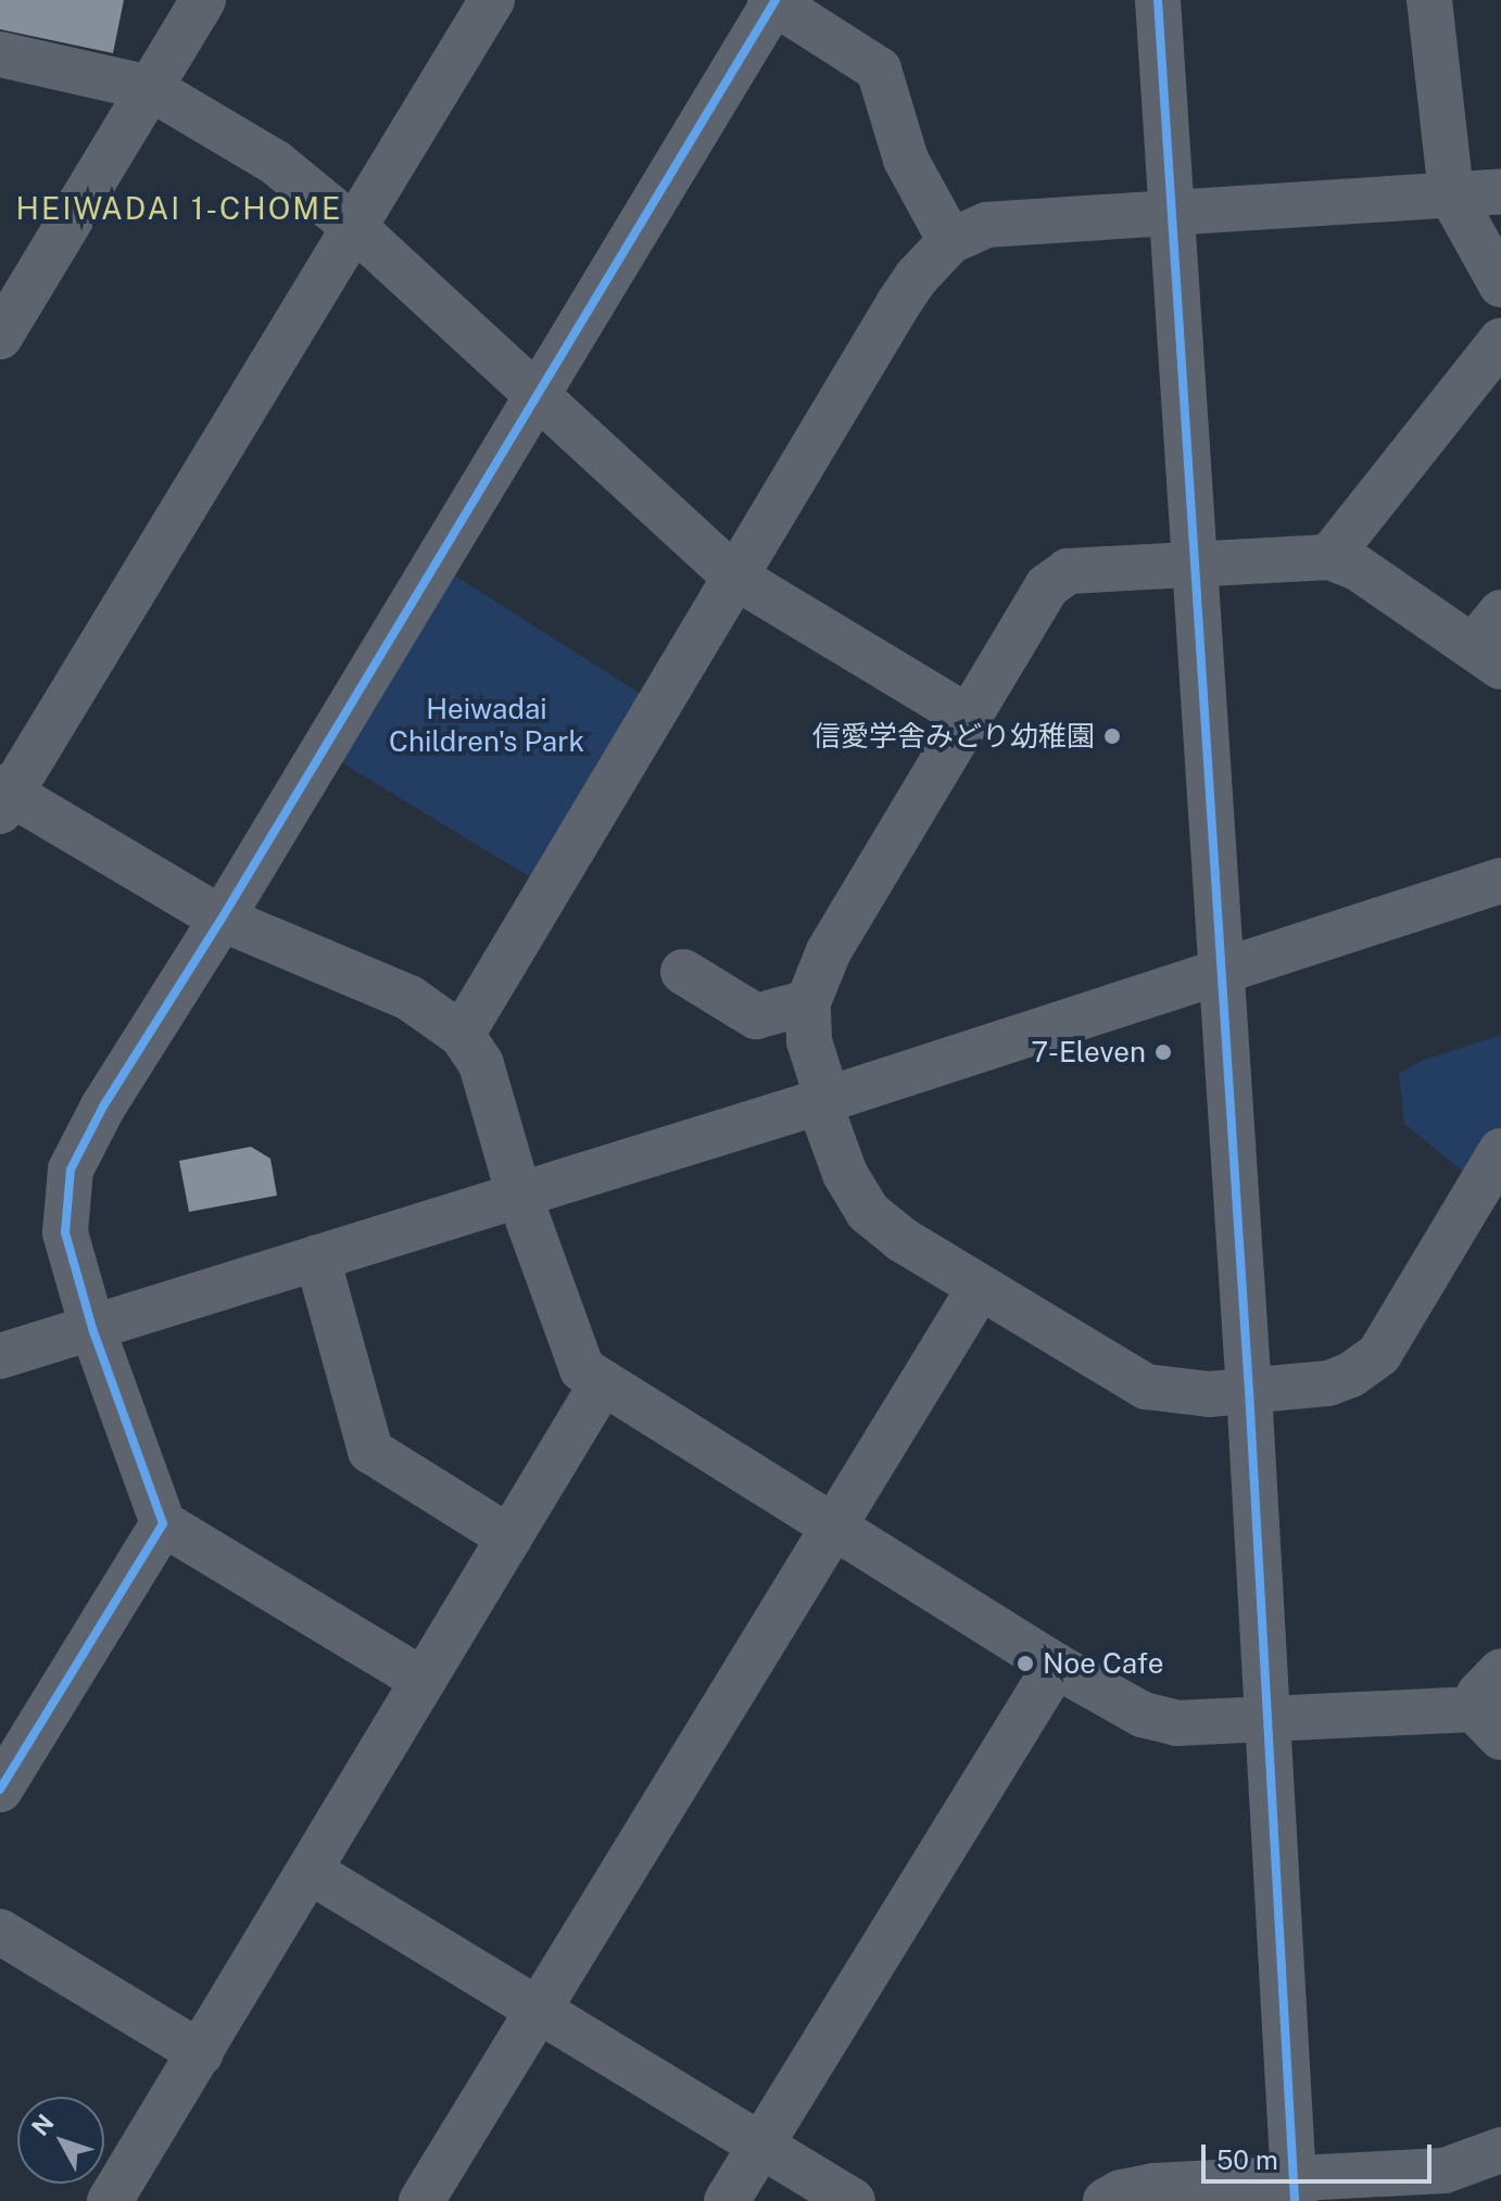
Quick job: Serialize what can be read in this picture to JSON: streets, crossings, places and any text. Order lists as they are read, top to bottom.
{
  "districts": ["HEIWADAI 1-CHOME"],
  "parks": ["Heiwadai Children's Park"],
  "places": ["信愛学舎みどり幼稚園", "7-Eleven", "Noe Cafe"],
  "scale_bar": "50 m",
  "north": "top left"
}
